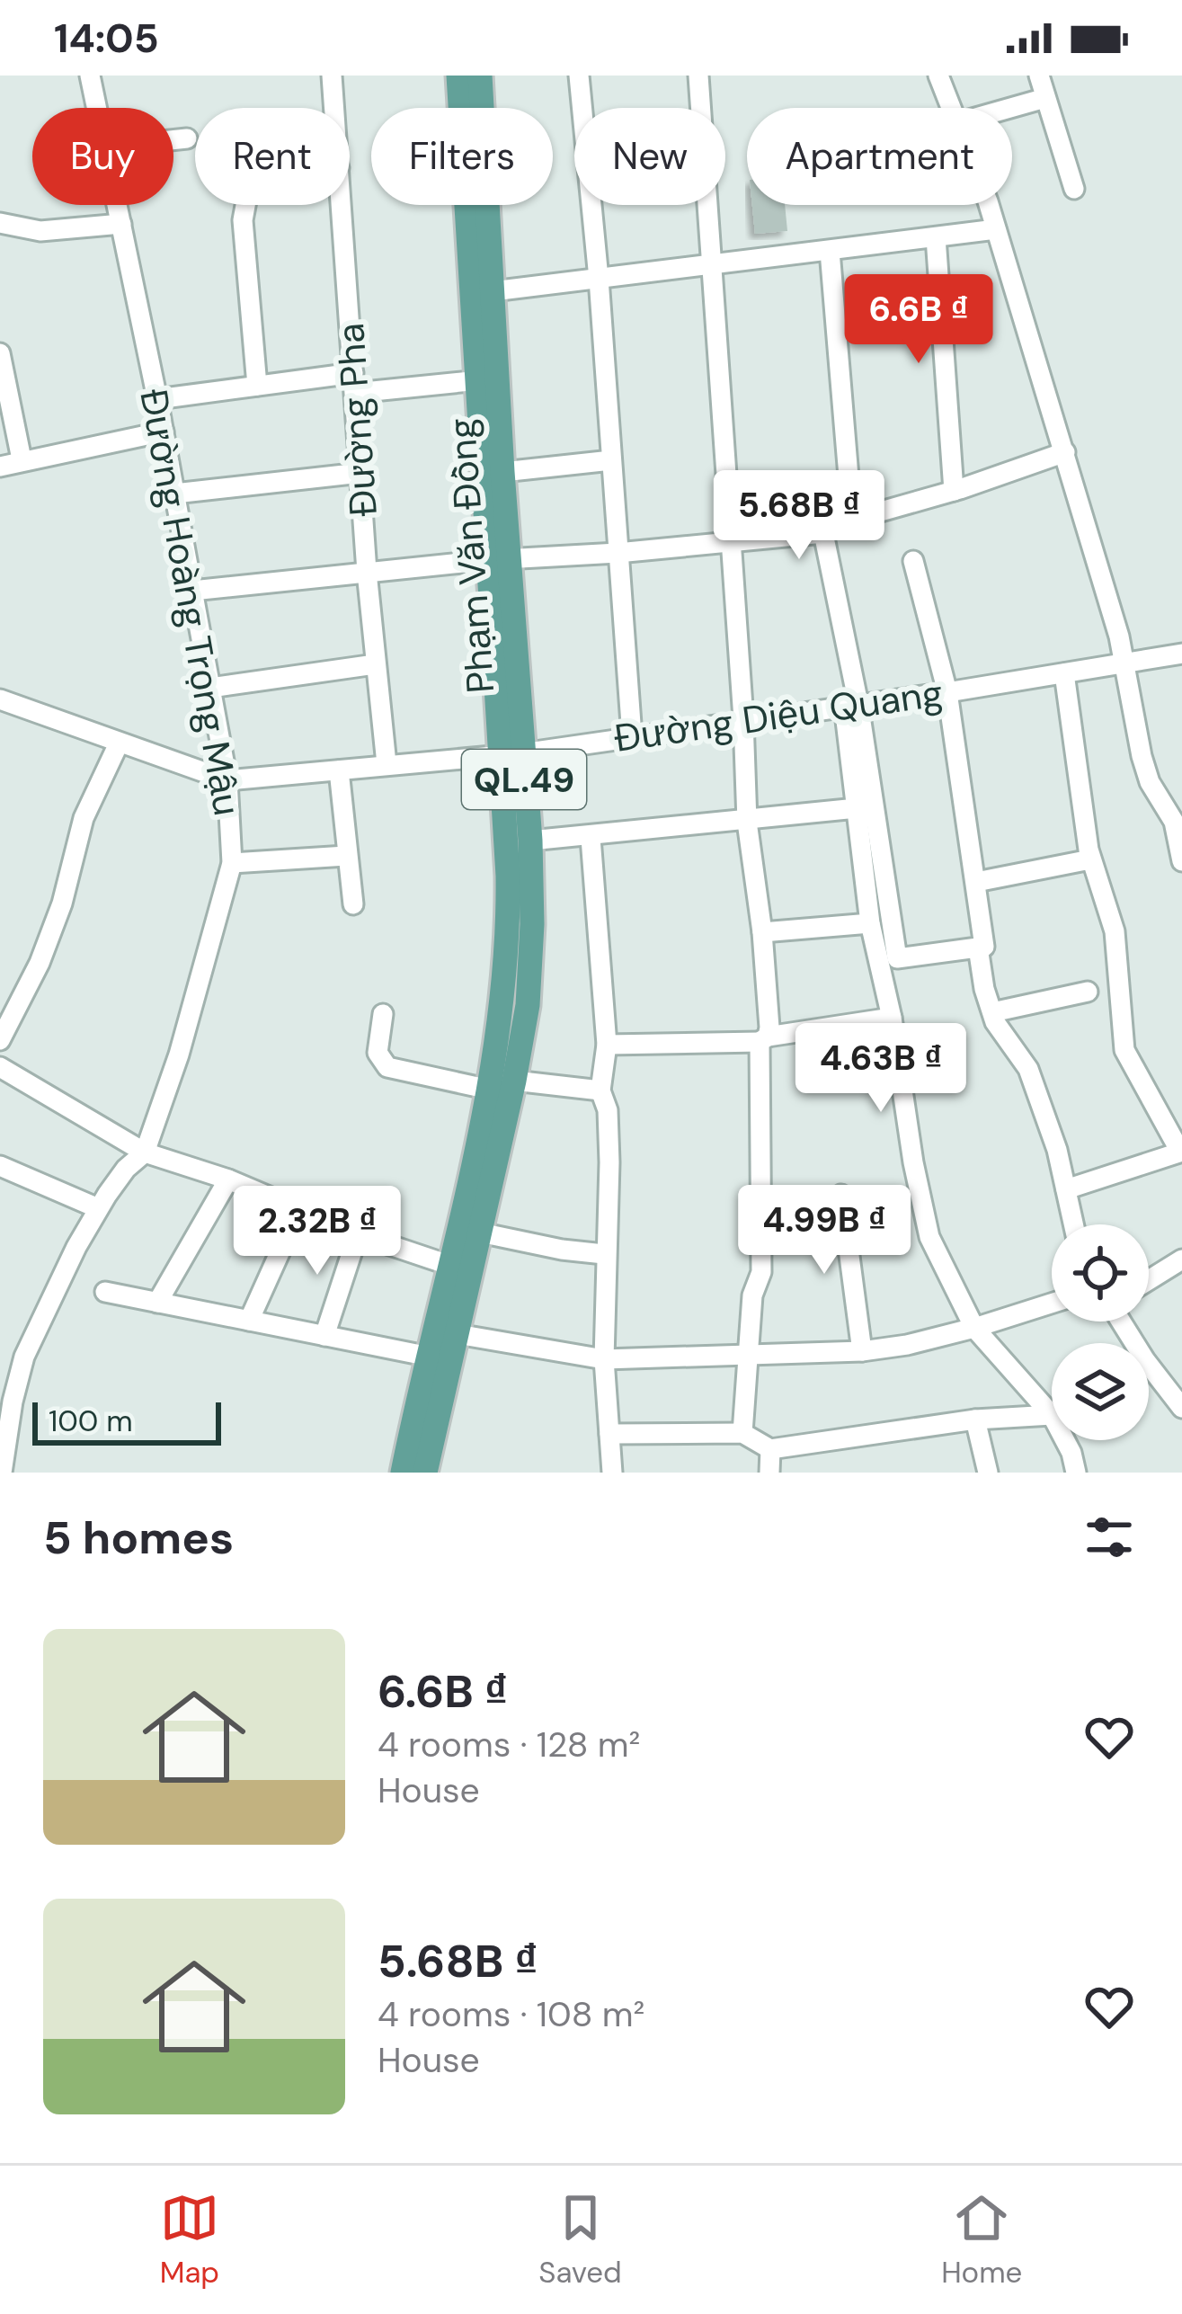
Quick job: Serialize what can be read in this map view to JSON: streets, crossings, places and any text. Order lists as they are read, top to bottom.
{
  "streets": {
    "main road": ["Phạm Văn Đồng", "QL.49"],
    "street": ["Đường Pha", "Đường Hoàng Trọng Mậu", "Đường Diệu Quang"]
  },
  "crossings": [
    ["Đường Pha", "Đường Diệu Quang"],
    ["Phạm Văn Đồng", "Đường Diệu Quang"],
    ["Đường Hoàng Trọng Mậu", "Đường Diệu Quang"]
  ],
  "scale_bar": "100 m",
  "page": {
    "status": "14:05",
    "chip": [
      "Buy",
      "Rent",
      "Filters",
      "New",
      "Apartment"
    ],
    "price": [
      "6.6B ₫",
      "5.68B ₫",
      "4.63B ₫",
      "4.99B ₫",
      "2.32B ₫"
    ],
    "scale": "100 m",
    "heading": "5 homes",
    "list": [
      {
        "name": "6.6B ₫",
        "note": "4 rooms · 128 m² · House"
      },
      {
        "name": "5.68B ₫",
        "note": "4 rooms · 108 m² · House"
      }
    ],
    "tabs": ["Map", "Saved", "Home"]
  }
}
